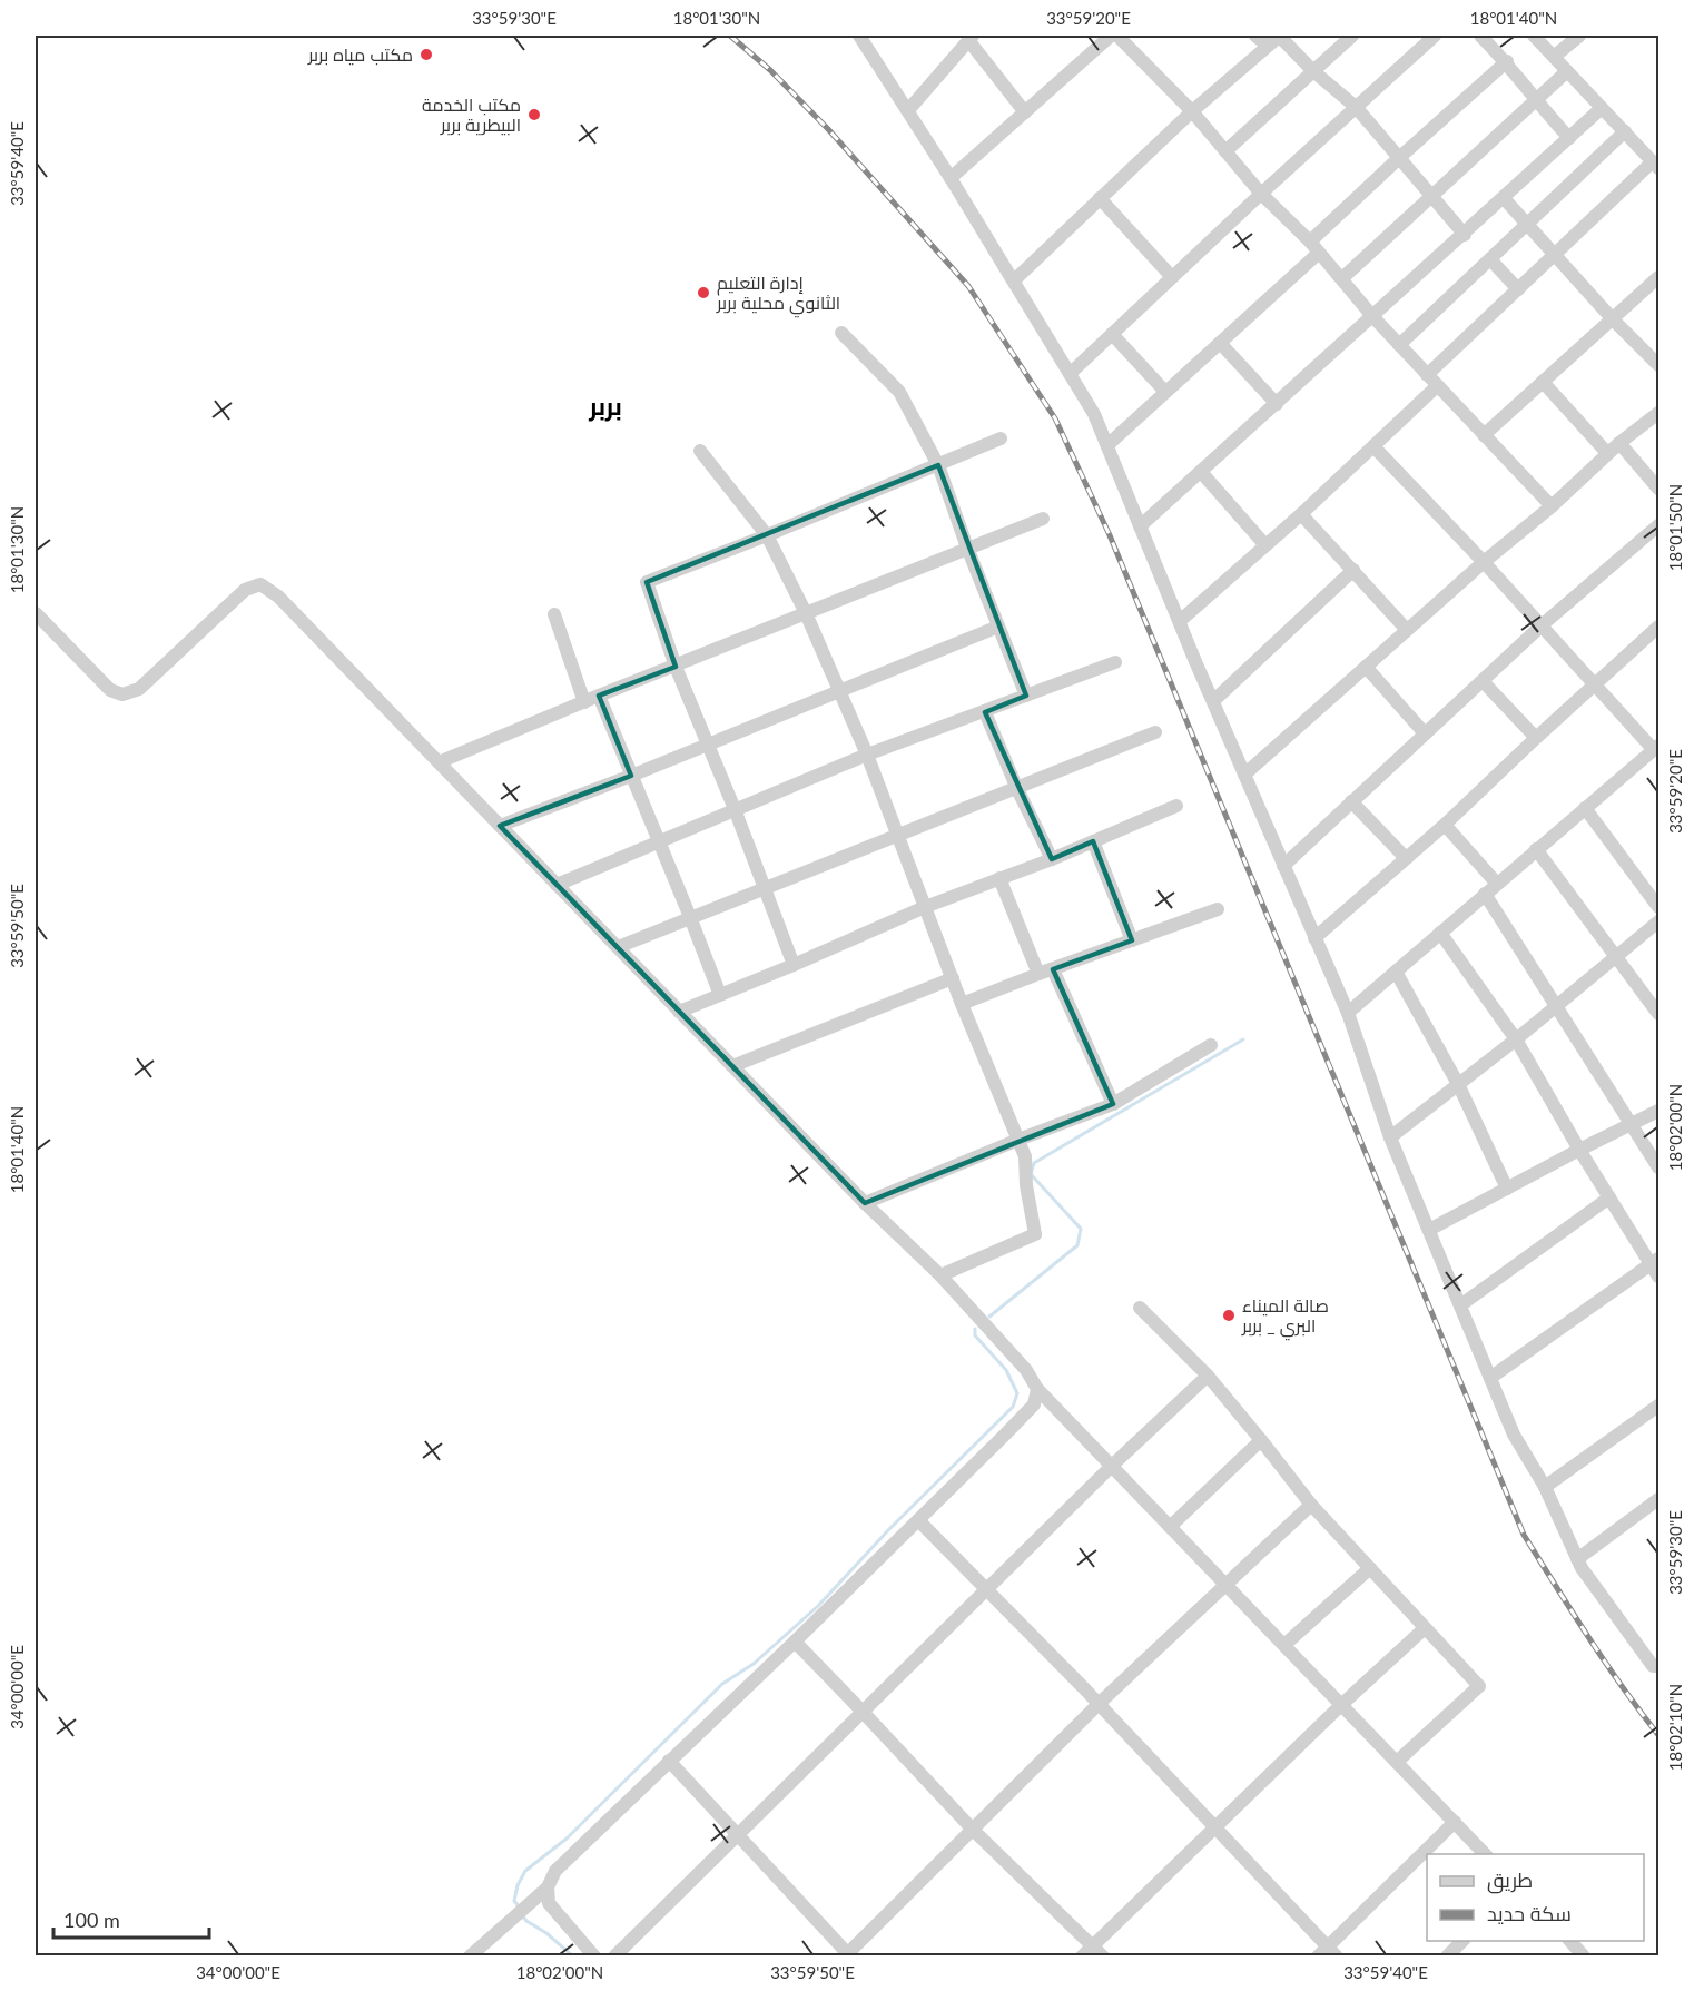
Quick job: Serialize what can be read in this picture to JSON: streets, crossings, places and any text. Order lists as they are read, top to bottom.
{
  "districts": ["بربر"],
  "places": [
    "مكتب مياه بربر",
    "مكتب الخدمة البيطرية بربر",
    "إدارة التعليم الثانوي محلية بربر",
    "صالة الميناء البري _ بربر"
  ],
  "legend": ["طريق", "سكة حديد"],
  "scale_bar": "100 m",
  "coordinates": [
    "33°59'30\"E",
    "18°01'30\"N",
    "33°59'20\"E",
    "18°01'40\"N",
    "33°59'40\"E",
    "18°01'50\"N",
    "33°59'50\"E",
    "18°02'00\"N",
    "34°00'00\"E",
    "18°02'10\"N"
  ]
}
